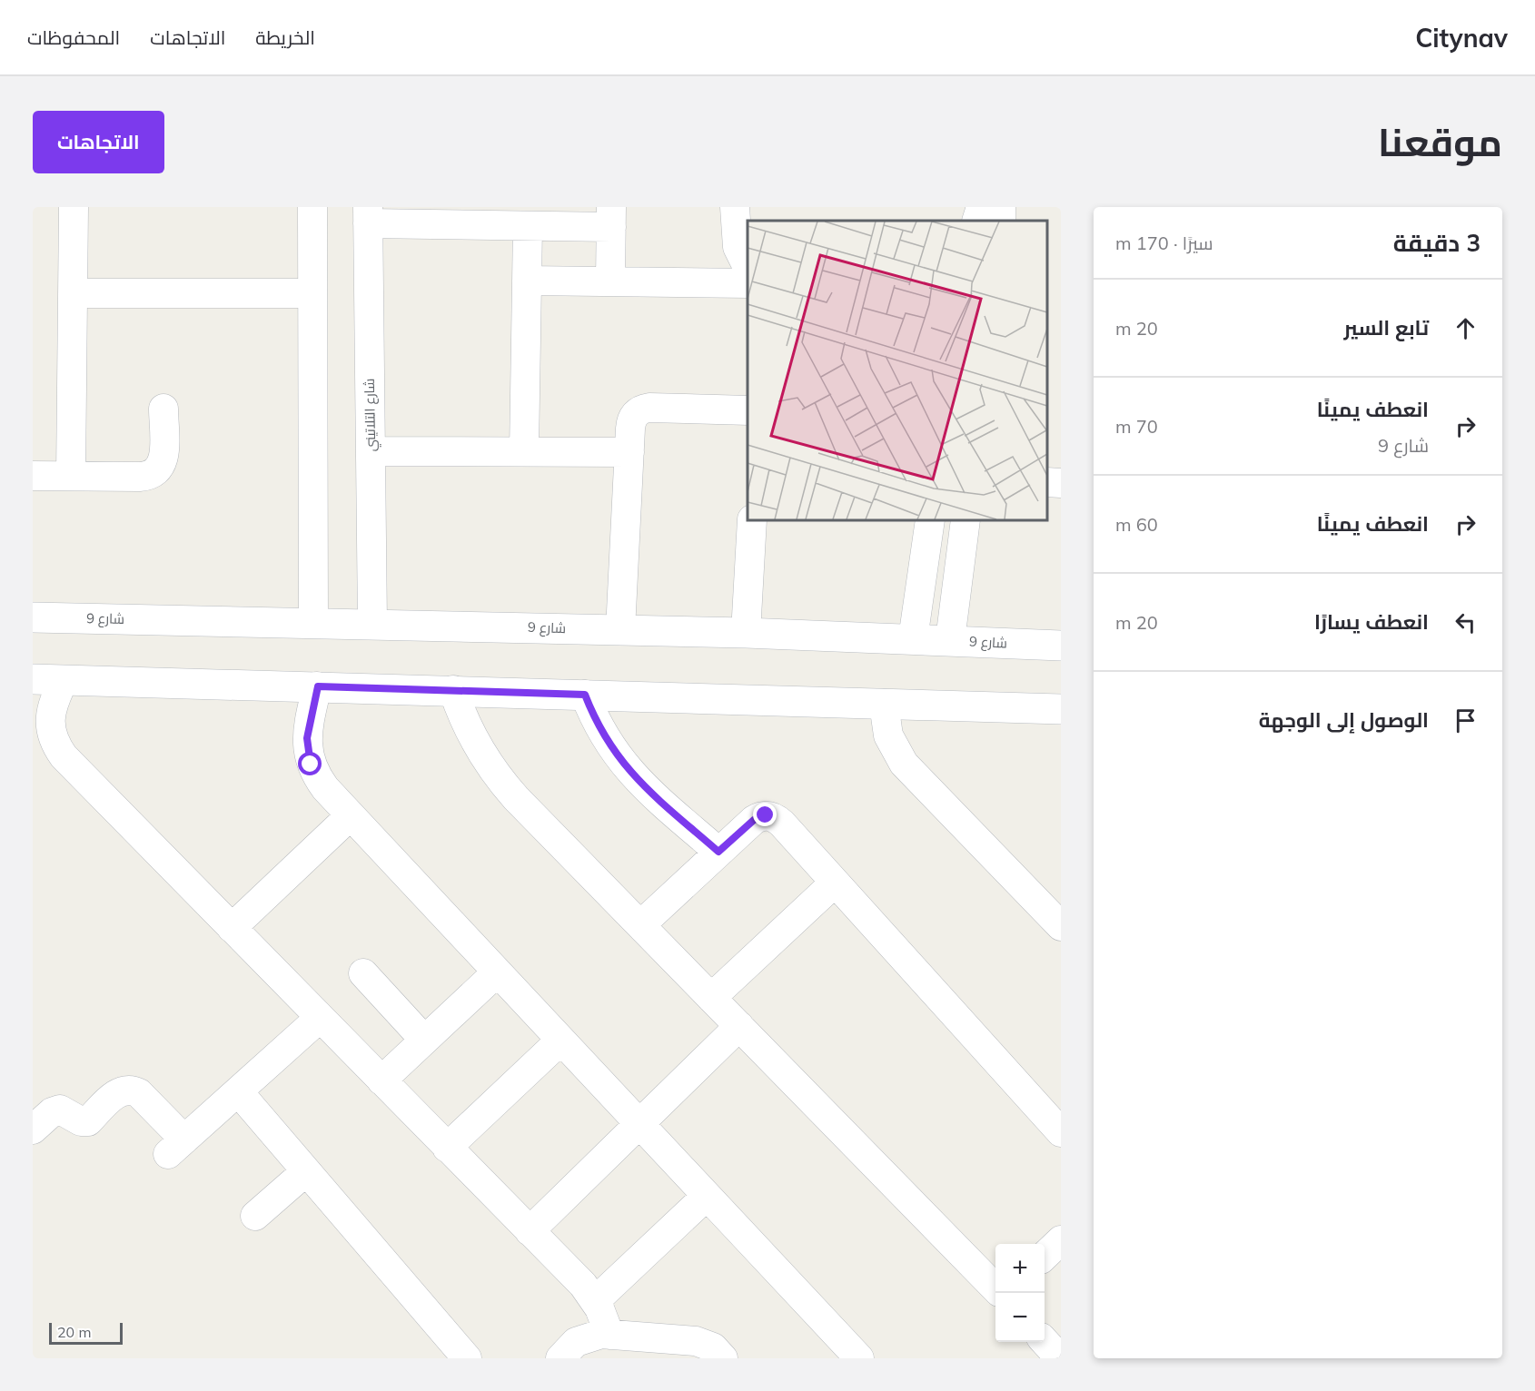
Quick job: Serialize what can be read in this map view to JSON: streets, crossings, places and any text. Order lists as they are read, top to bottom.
{
  "streets": {
    "main road": ["شارع 9"],
    "street": ["شارع التلاتيني"]
  },
  "crossings": [
    ["شارع التلاتيني", "شارع 9"]
  ],
  "scale_bar": "20 m",
  "page": {
    "header": "Citynav",
    "nav": ["الخريطة", "الاتجاهات", "المحفوظات"],
    "title": "موقعنا",
    "buttons": "الاتجاهات",
    "heading": ["3 دقيقة", "سيرًا · 170 m"],
    "list": [
      ["تابع السير", "20 m"],
      ["انعطف يمينًا", "شارع 9", "70 m"],
      ["انعطف يمينًا", "60 m"],
      ["انعطف يسارًا", "20 m"],
      "الوصول إلى الوجهة"
    ],
    "map_buttons": ["+", "−"],
    "scale": "20 m"
  }
}
